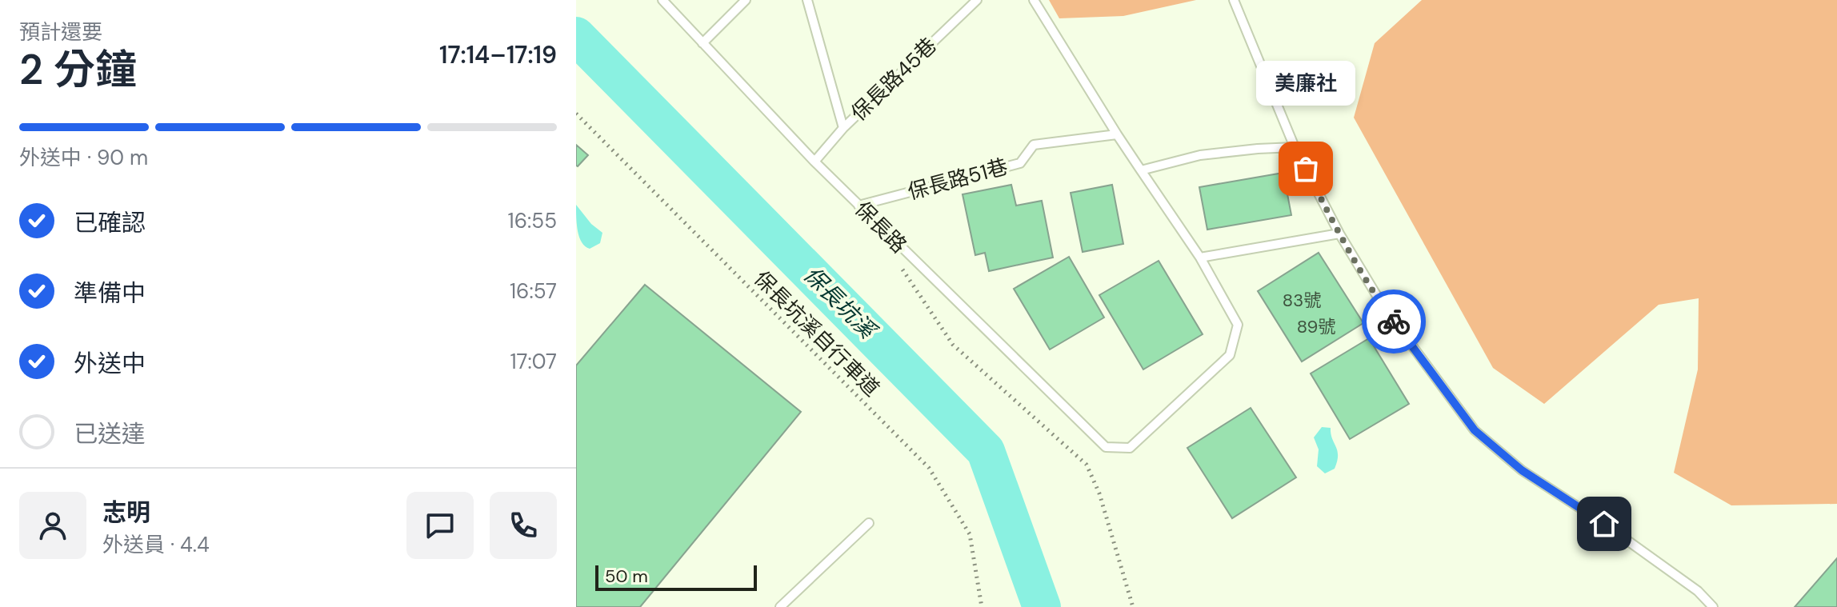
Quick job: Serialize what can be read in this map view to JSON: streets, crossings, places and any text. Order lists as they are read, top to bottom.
{
  "streets": {
    "lane": ["保長路45巷", "保長路51巷", "保長路"],
    "path": ["保長坑溪自行車道"]
  },
  "crossings": [
    ["保長路45巷", "保長路"],
    ["保長路51巷", "保長路"]
  ],
  "water": ["保長坑溪"],
  "places": ["美廉社"],
  "house_numbers": ["83號", "89號"],
  "scale_bar": "50 m",
  "page": {
    "heading": ["2 分鐘", "預計還要", "17:14–17:19"],
    "panel": ["志明", "外送員 · 4.4"],
    "bubble": "美廉社",
    "bar": "外送中 · 90 m",
    "list": [
      ["已確認", "16:55"],
      ["準備中", "16:57"],
      ["外送中", "17:07"],
      "已送達"
    ],
    "scale": "50 m"
  }
}
